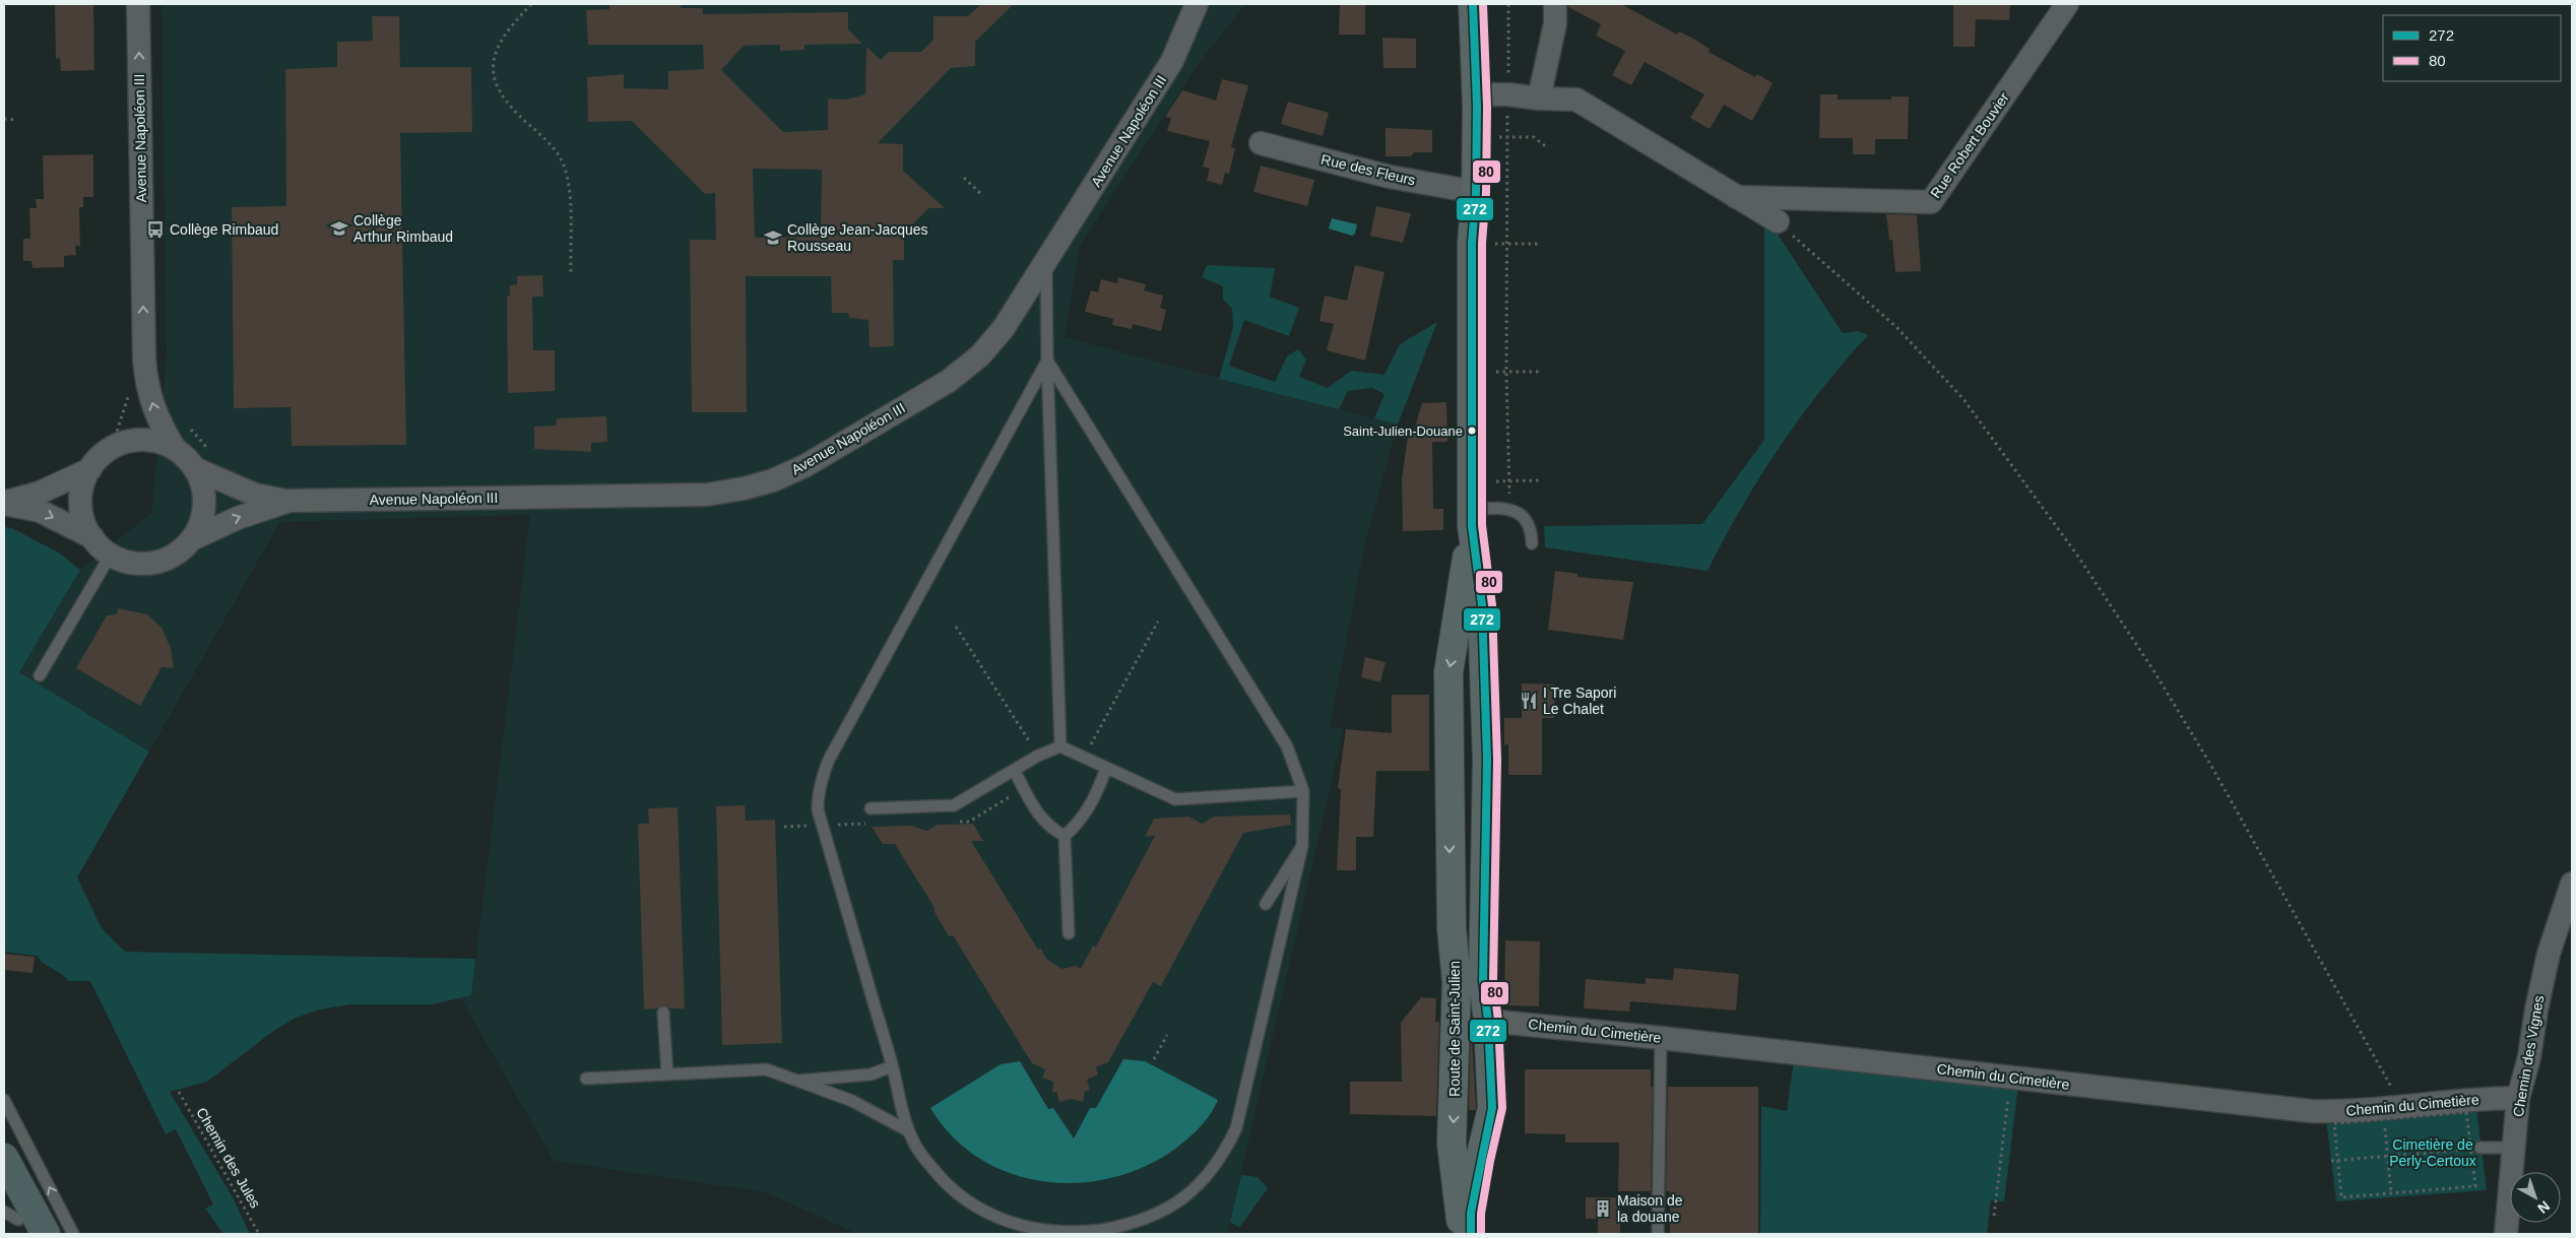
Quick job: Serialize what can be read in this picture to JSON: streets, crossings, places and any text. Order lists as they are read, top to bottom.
{
  "streets": {
    "main road": ["Route de Saint-Julien"],
    "street": [
      "Avenue Napoléon III",
      "Rue Robert Bouvier",
      "Rue des Fleurs",
      "Chemin du Cimetière",
      "Chemin des Vignes"
    ],
    "path": ["Chemin des Jules"]
  },
  "crossings": [
    ["Route de Saint-Julien", "Chemin du Cimetière"],
    ["Chemin du Cimetière", "Chemin des Vignes"]
  ],
  "parks": ["Cimetière de Perly-Certoux"],
  "places": {
    "school or university": ["Collège Arthur Rimbaud", "Collège Jean-Jacques Rousseau"],
    "bus stop": ["Collège Rimbaud"],
    "other": ["Saint-Julien-Douane"],
    "restaurant": ["I Tre Sapori Le Chalet"],
    "building": ["Maison de la douane"]
  },
  "lines": ["transit line 272", "transit line 80"],
  "legend": ["272", "80"],
  "north": "bottom right"
}
